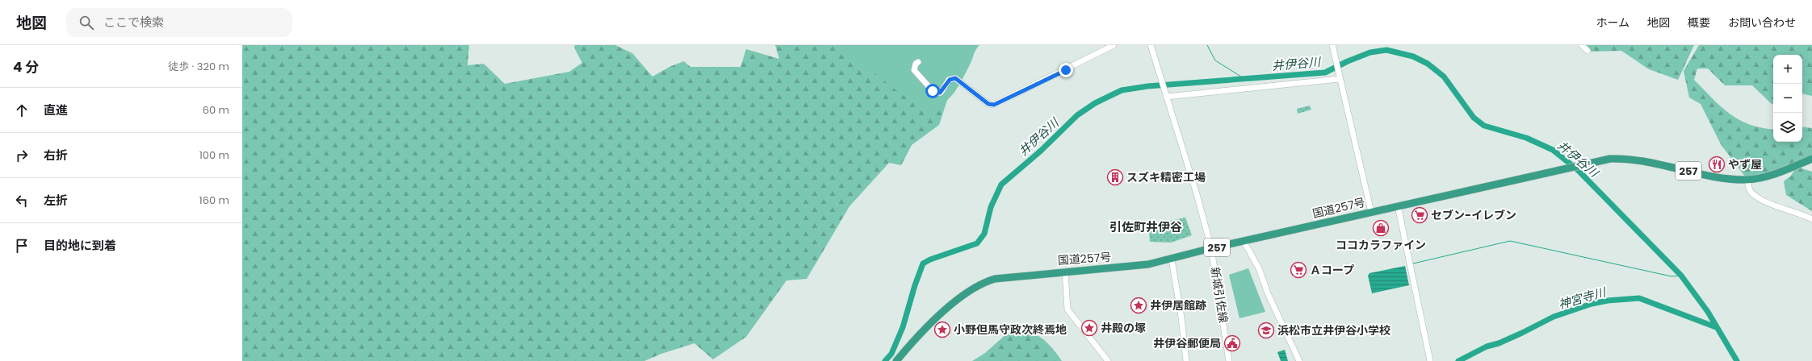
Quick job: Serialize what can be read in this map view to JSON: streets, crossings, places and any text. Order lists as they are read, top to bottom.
{
  "streets": {
    "highway": ["257", "国道257号"],
    "street": ["新城引佐線"]
  },
  "crossings": [
    ["国道257号", "新城引佐線"]
  ],
  "districts": ["引佐町井伊谷"],
  "water": ["井伊谷川", "神宮寺川"],
  "places": {
    "restaurant": ["やず屋"],
    "building": ["スズキ精密工場"],
    "supermarket": ["セブン-イレブン", "Ａコープ"],
    "shop": ["ココカラファイン"],
    "place": ["井伊居館跡", "井殿の塚", "小野但馬守政次終焉地"],
    "school or university": ["浜松市立井伊谷小学校"],
    "public building": ["井伊谷郵便局"]
  },
  "page": {
    "header": "地図",
    "search": "ここで検索",
    "nav": [
      "ホーム",
      "地図",
      "概要",
      "お問い合わせ"
    ],
    "heading": ["4 分", "徒歩 · 320 m"],
    "map_buttons": ["+", "−"],
    "list": [
      ["直進", "60 m"],
      ["右折", "100 m"],
      ["左折", "160 m"],
      "目的地に到着"
    ]
  }
}
